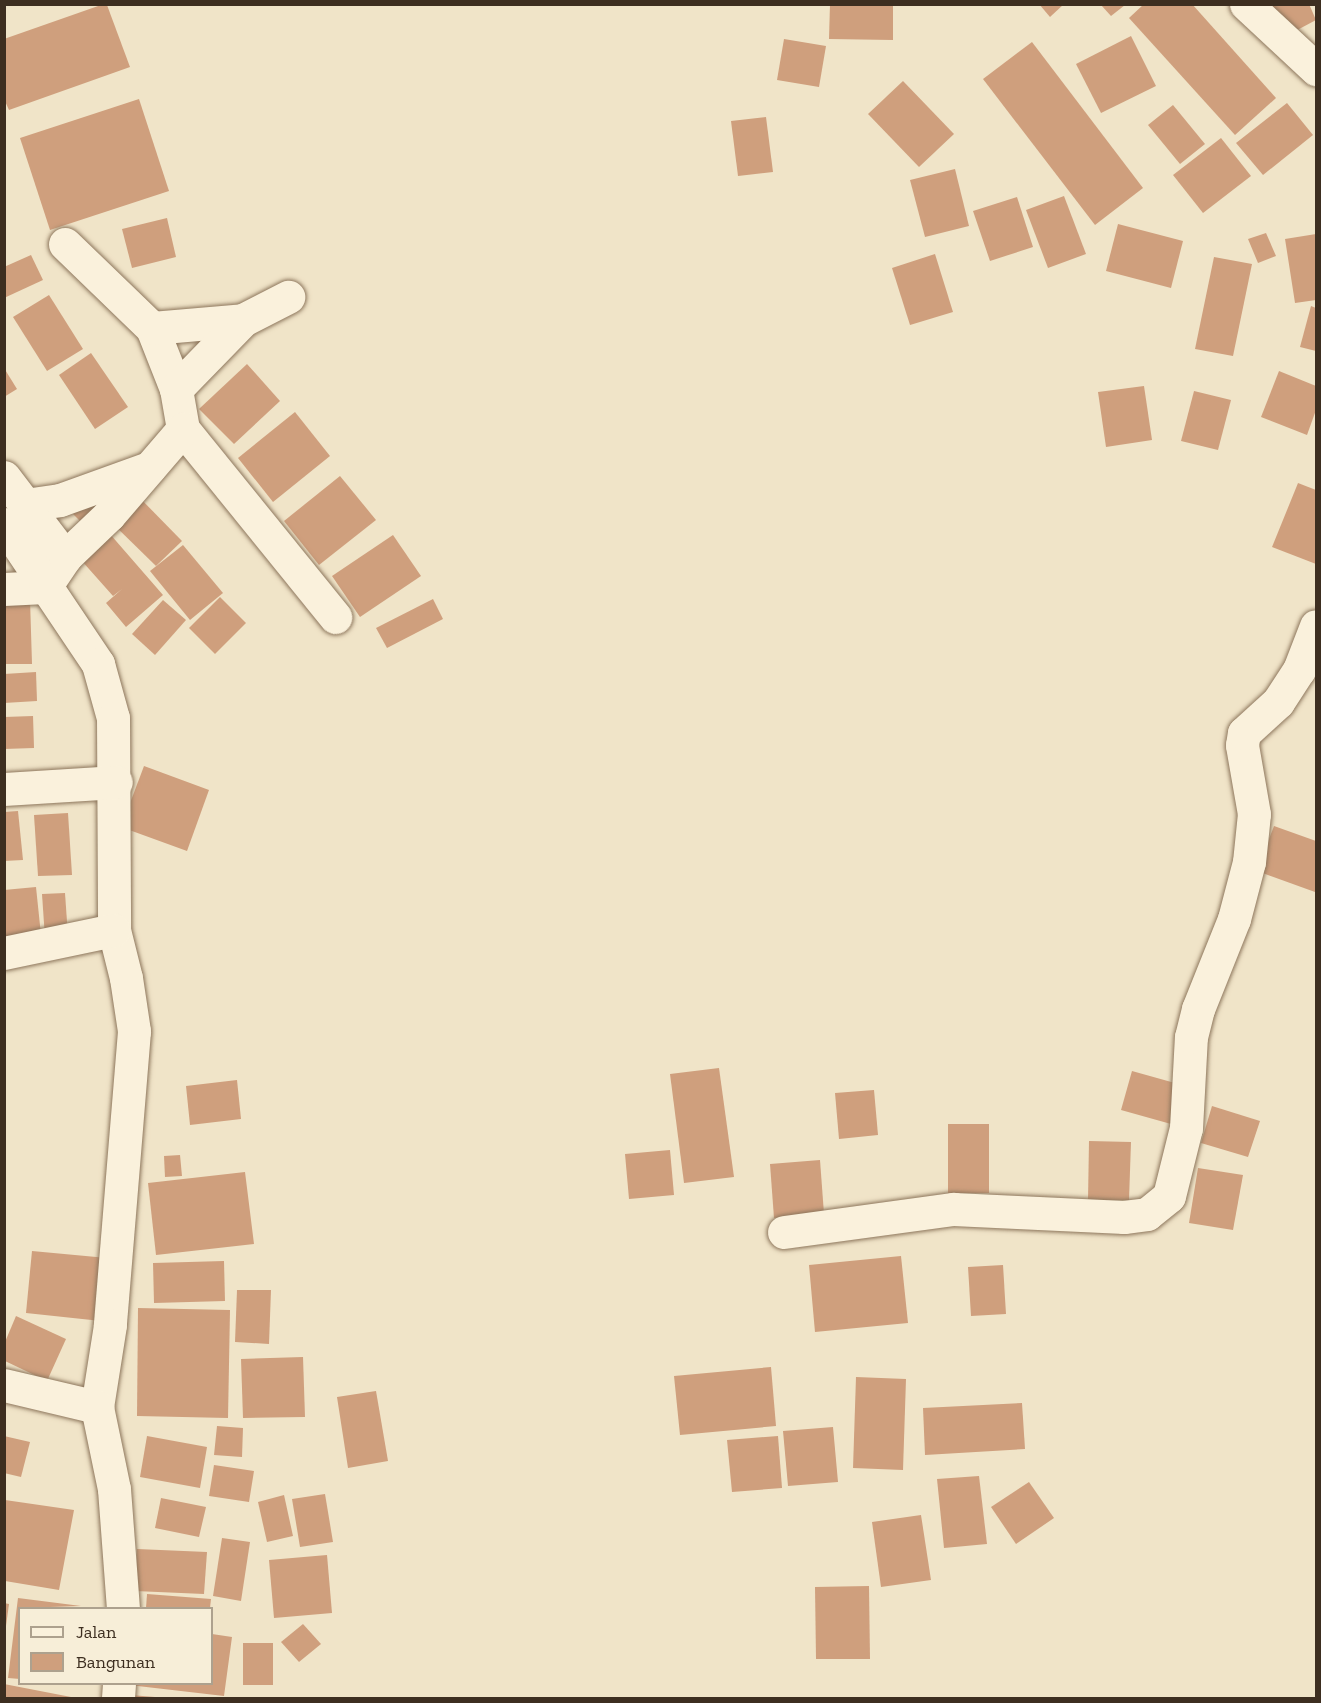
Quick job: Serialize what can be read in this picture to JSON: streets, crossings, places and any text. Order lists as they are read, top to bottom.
{
  "legend": ["Jalan", "Bangunan"]
}
